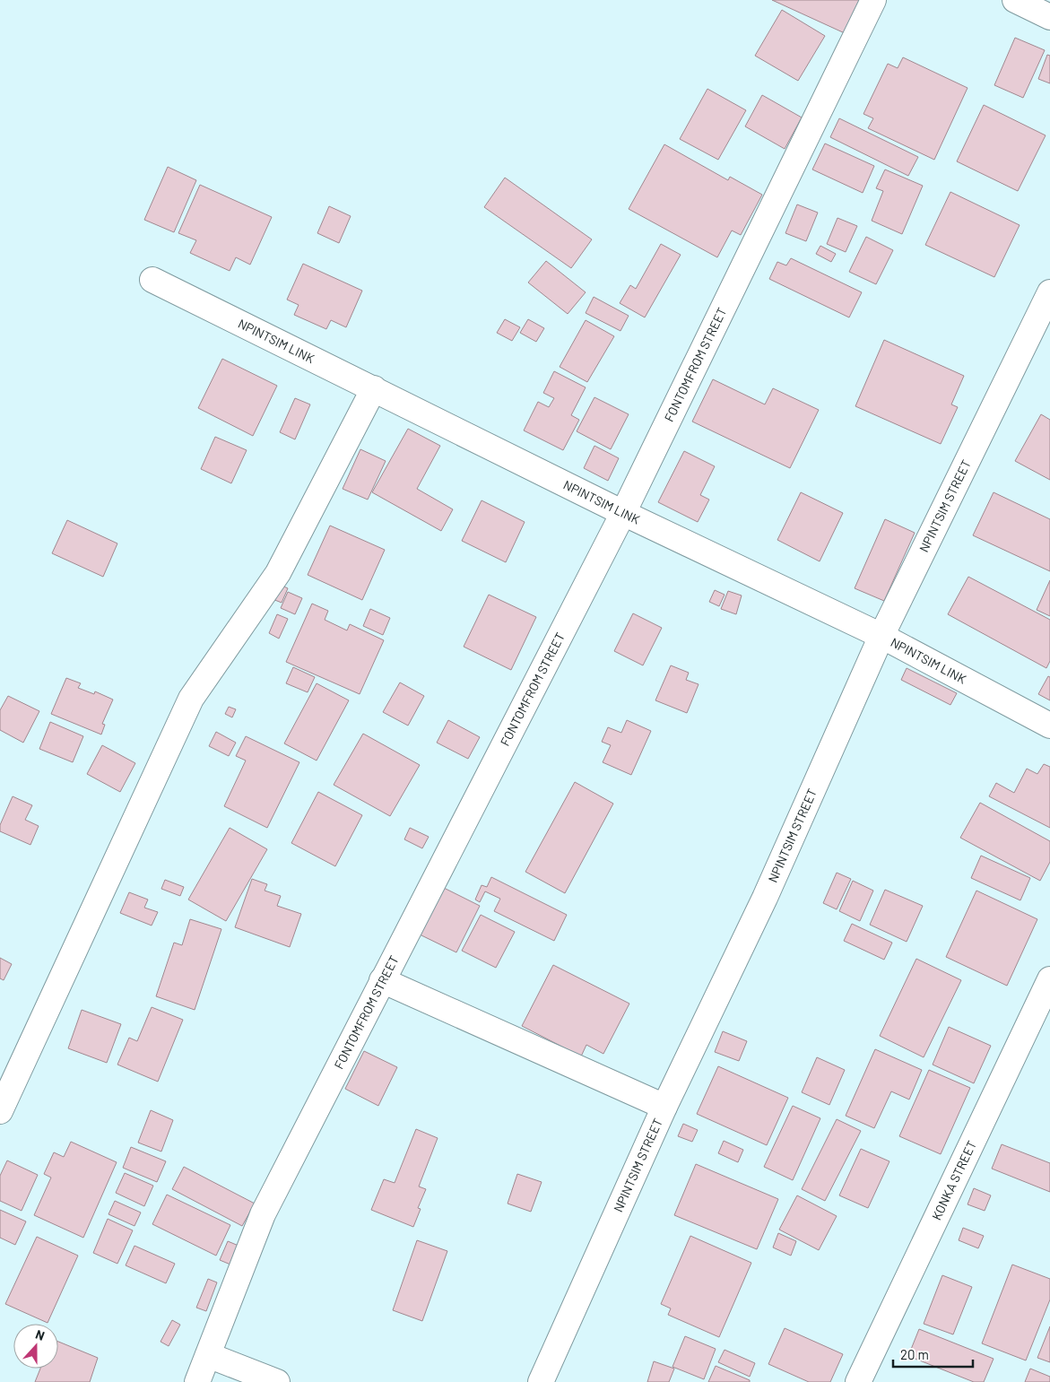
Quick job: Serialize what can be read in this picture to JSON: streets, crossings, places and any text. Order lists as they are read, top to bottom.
{
  "streets": {
    "street": [
      "NPINTSIM LINK",
      "FONTOMFROM STREET",
      "NPINTSIM STREET",
      "KONKA STREET"
    ]
  },
  "crossings": [
    ["NPINTSIM LINK", "FONTOMFROM STREET"],
    ["NPINTSIM LINK", "NPINTSIM STREET"]
  ],
  "scale_bar": "20 m",
  "north": "top"
}
